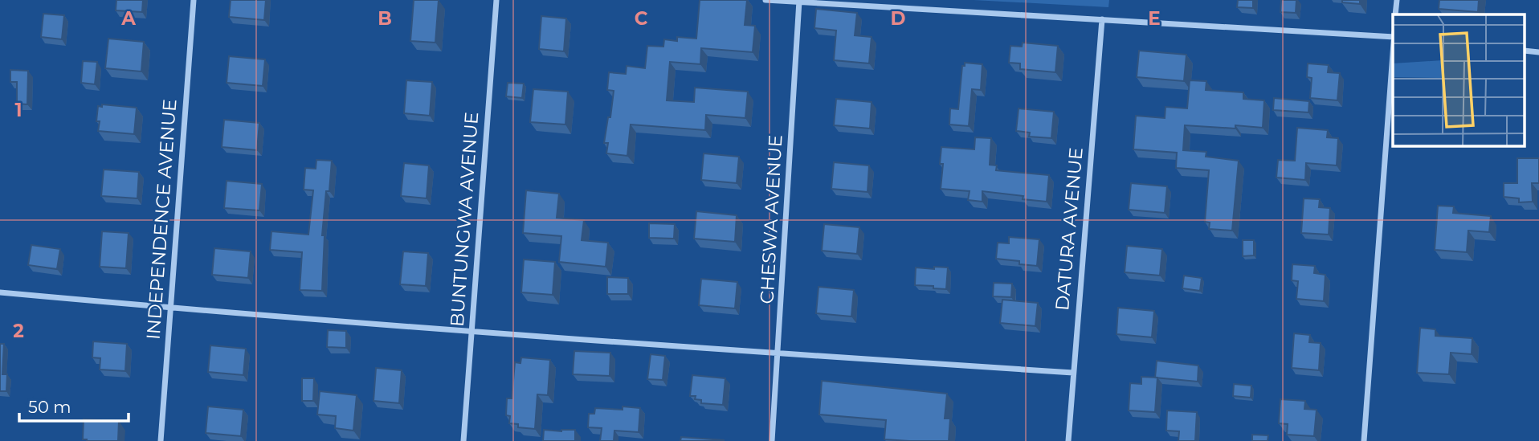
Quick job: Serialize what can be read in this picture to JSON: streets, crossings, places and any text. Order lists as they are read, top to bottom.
{
  "streets": {
    "street": [
      "INDEPENDENCE AVENUE",
      "BUNTUNGWA AVENUE",
      "CHESWA AVENUE",
      "DATURA AVENUE"
    ]
  },
  "scale_bar": "50 m",
  "grid": {
    "columns": [
      "A",
      "B",
      "C",
      "D",
      "E"
    ],
    "rows": ["1", "2"]
  }
}
